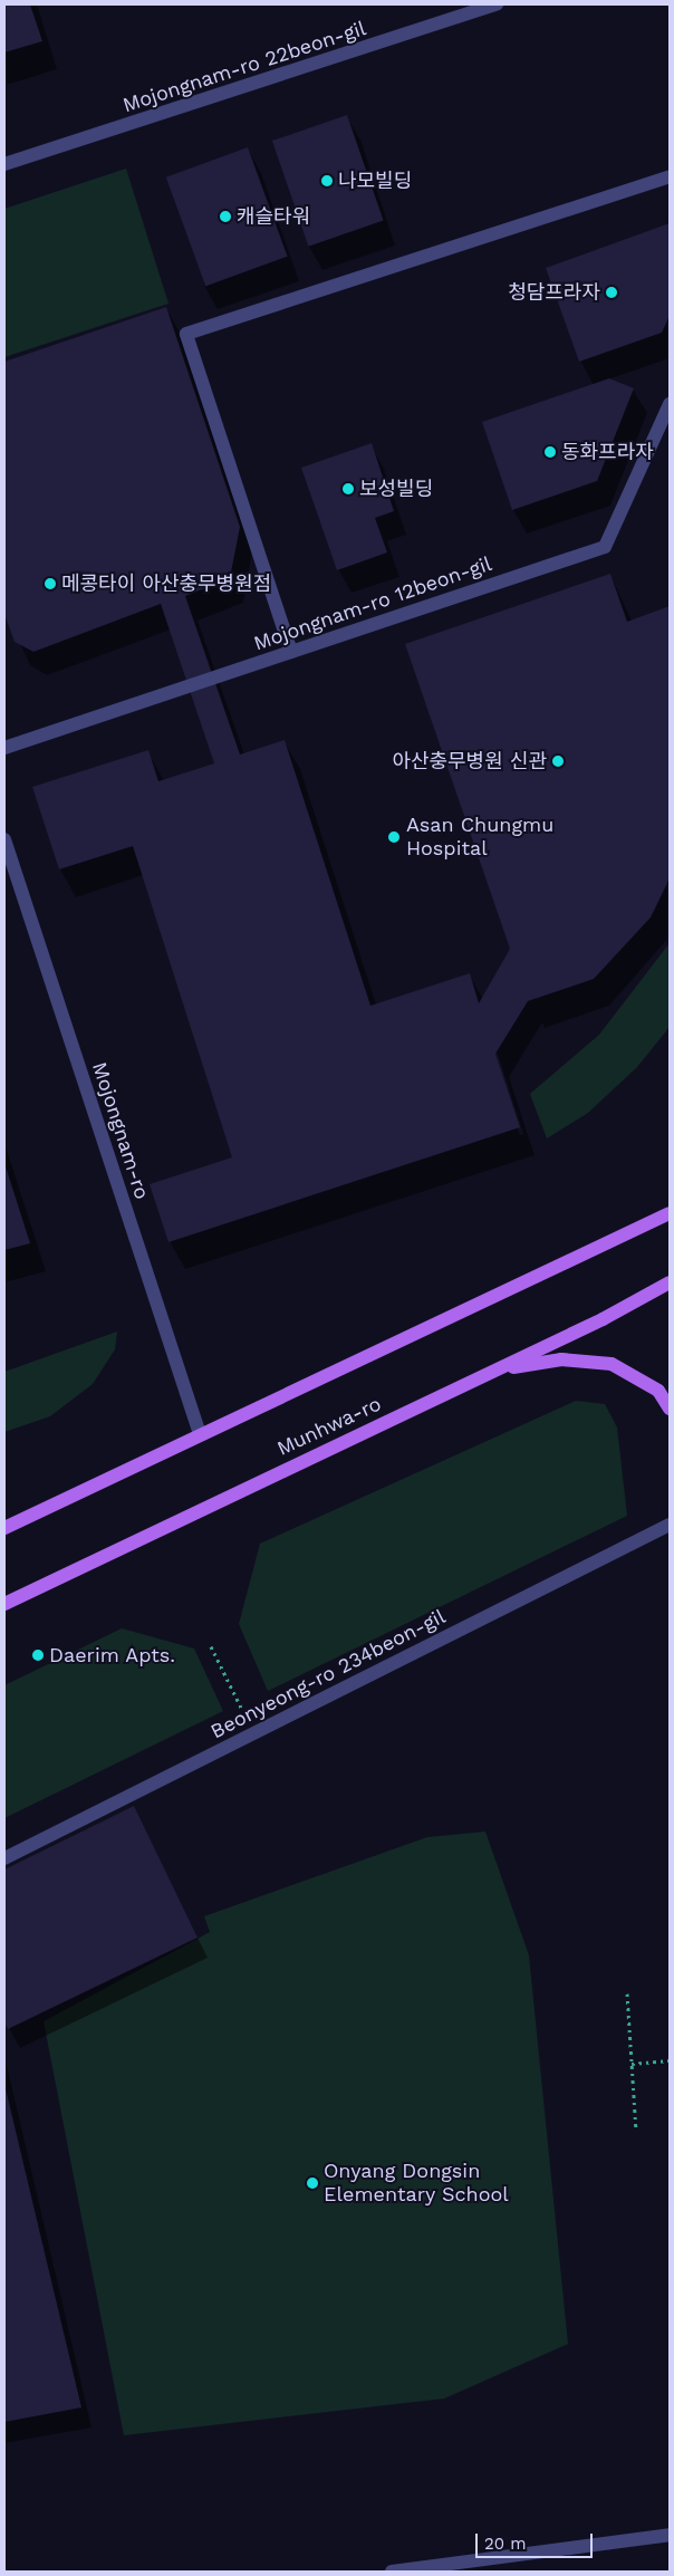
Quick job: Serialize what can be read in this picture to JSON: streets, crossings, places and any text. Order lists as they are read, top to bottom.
{
  "streets": {
    "main road": ["Munhwa-ro"],
    "street": [
      "Mojongnam-ro 22beon-gil",
      "Mojongnam-ro 12beon-gil",
      "Mojongnam-ro",
      "Beonyeong-ro 234beon-gil"
    ]
  },
  "places": [
    "나모빌딩",
    "캐슬타워",
    "청담프라자",
    "동화프라자",
    "보성빌딩",
    "메콩타이 아산충무병원점",
    "아산충무병원 신관",
    "Asan Chungmu Hospital",
    "Daerim Apts.",
    "Onyang Dongsin Elementary School"
  ],
  "scale_bar": "20 m"
}
